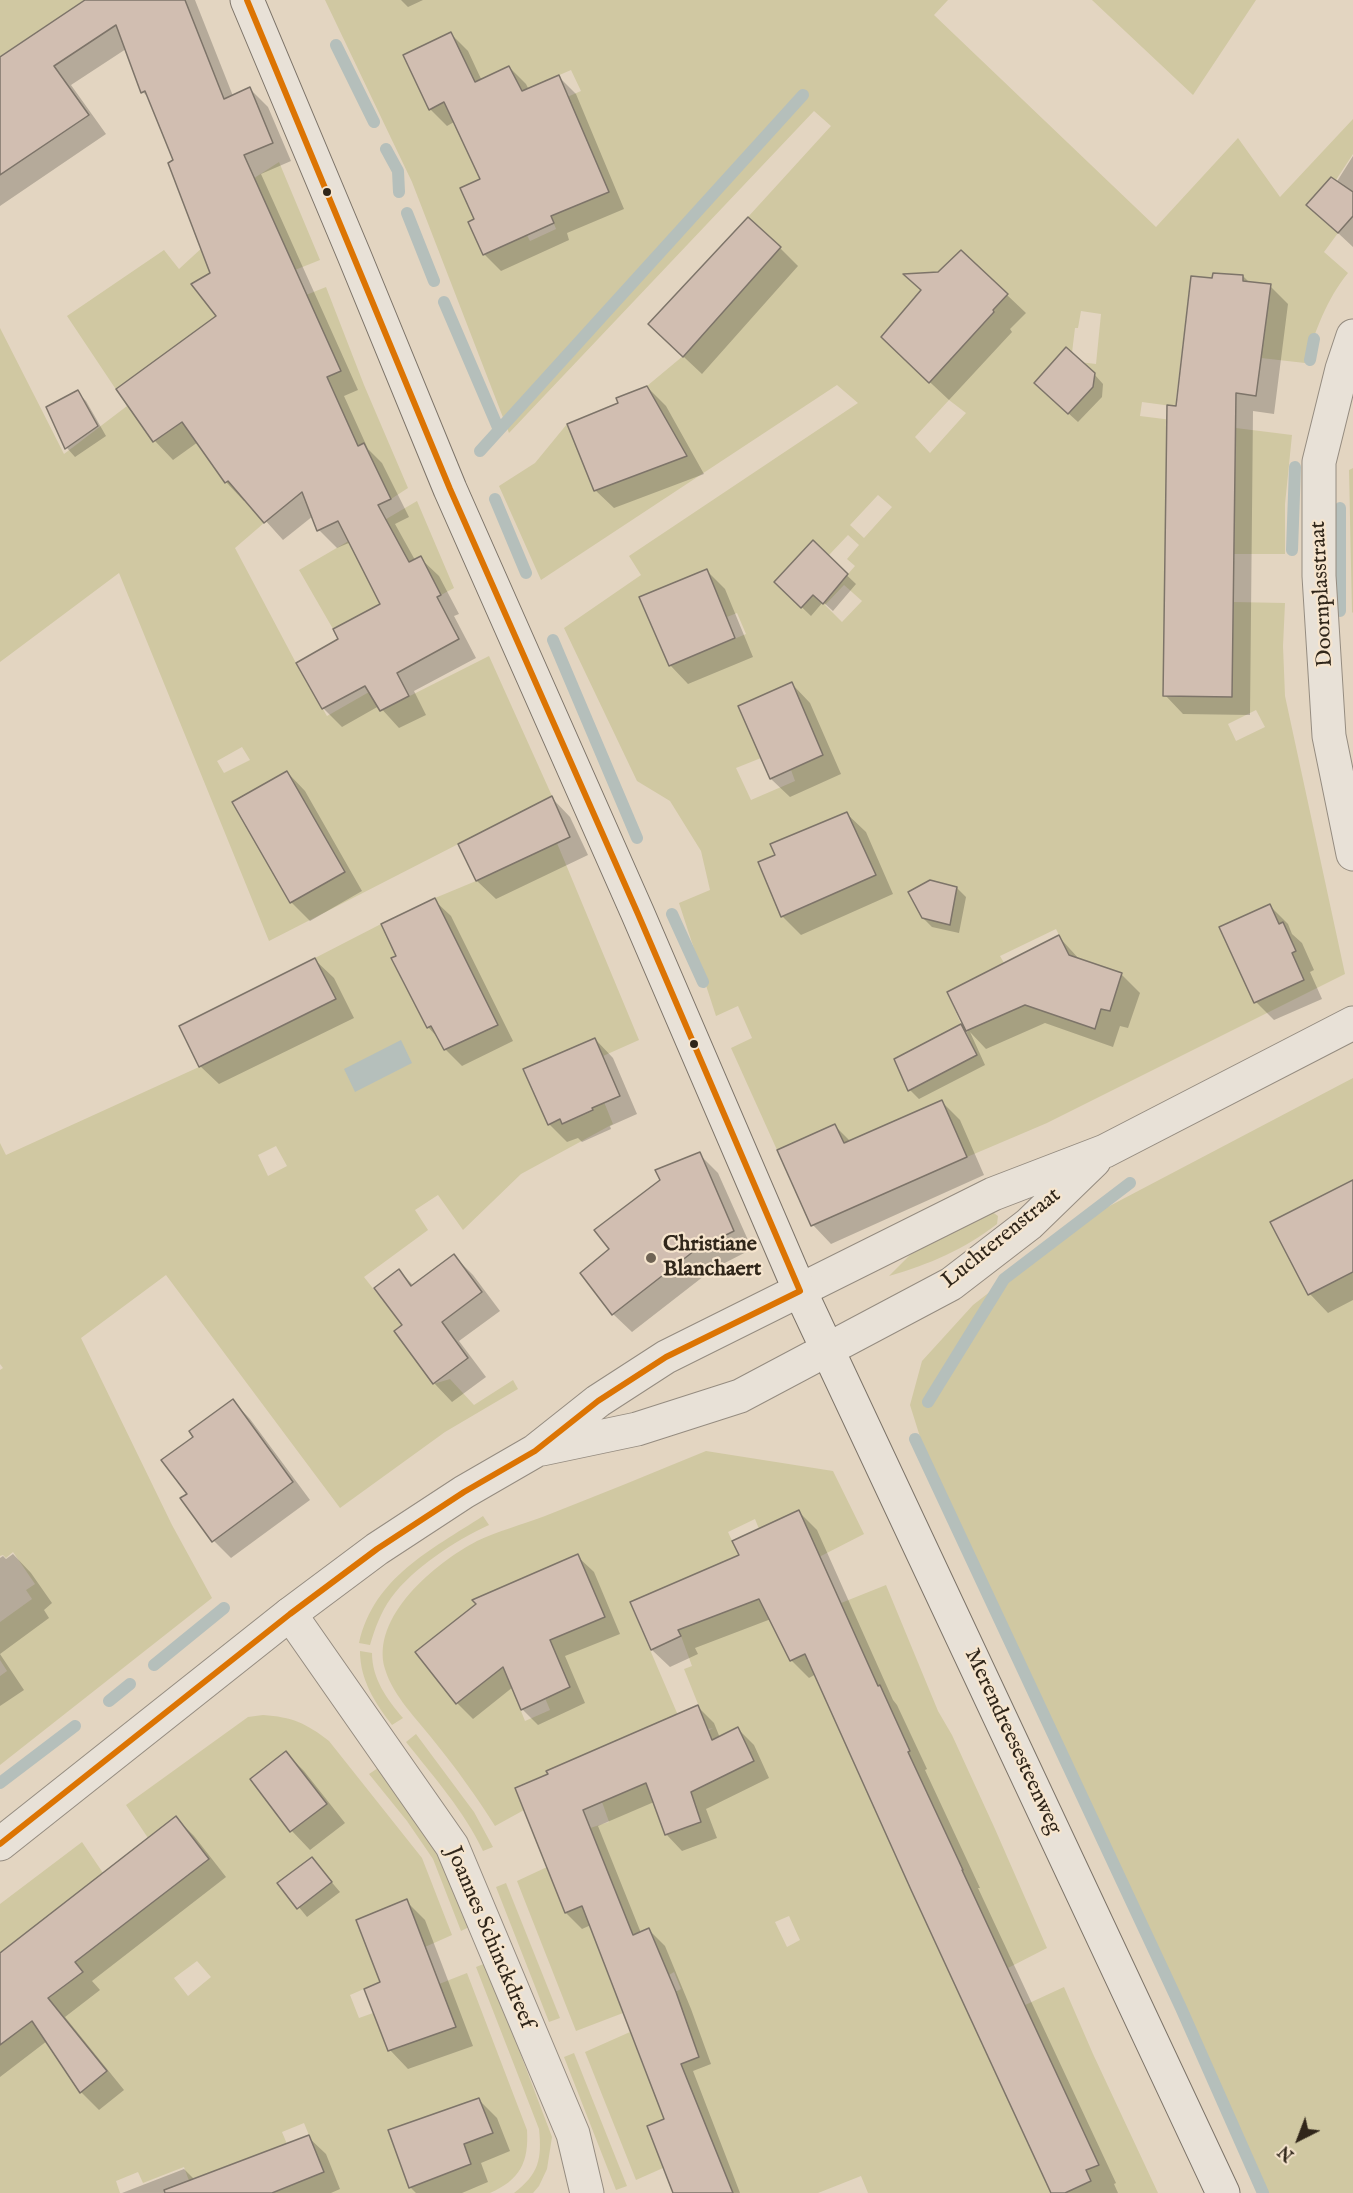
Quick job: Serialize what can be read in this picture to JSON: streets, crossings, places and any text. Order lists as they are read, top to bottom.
{
  "streets": {
    "street": [
      "Doornplasstraat",
      "Luchterenstraat",
      "Merendreesesteenweg",
      "Joannes Schinckdreef"
    ]
  },
  "crossings": [
    ["Luchterenstraat", "Merendreesesteenweg"]
  ],
  "places": ["Christiane Blanchaert"],
  "north": "bottom left"
}
